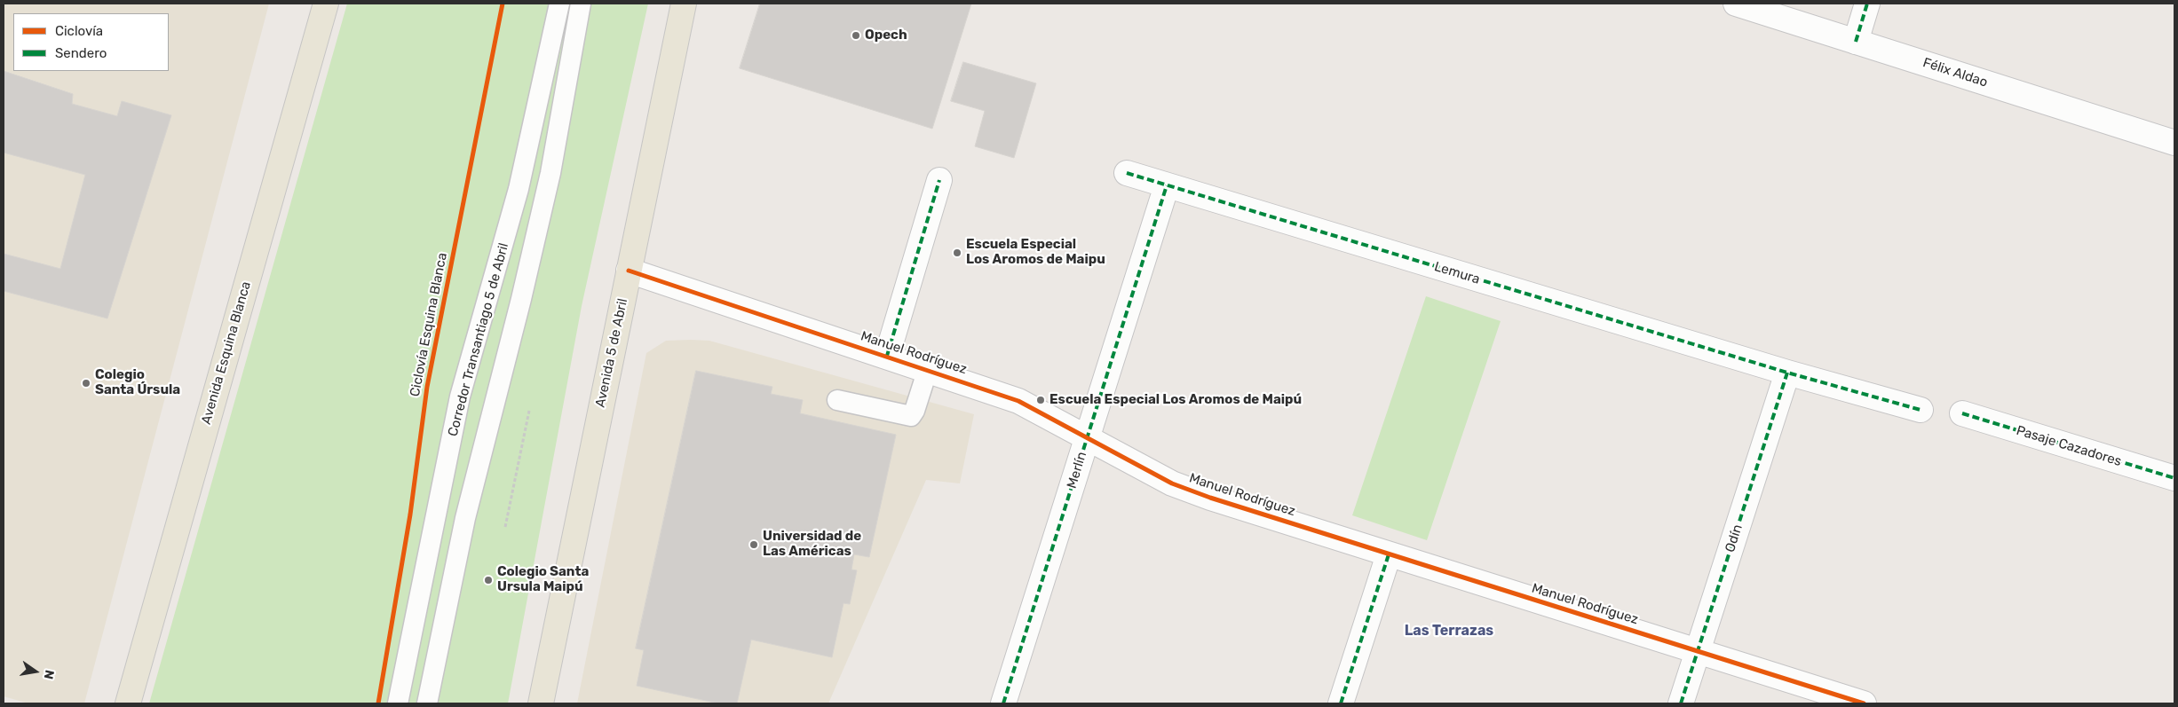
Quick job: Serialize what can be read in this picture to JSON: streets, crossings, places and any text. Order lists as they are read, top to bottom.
{
  "streets": {
    "main road": ["Avenida Esquina Blanca", "Avenida 5 de Abril"],
    "street": [
      "Félix Aldao",
      "Lemura",
      "Manuel Rodríguez",
      "Pasaje Cazadores",
      "Merlín",
      "Odín"
    ],
    "lane": ["Corredor Transantiago 5 de Abril"],
    "cycle path": ["Ciclovía Esquina Blanca"]
  },
  "crossings": [
    ["Lemura", "Merlín"],
    ["Lemura", "Odín"],
    ["Avenida 5 de Abril", "Manuel Rodríguez"],
    ["Manuel Rodríguez", "Merlín"],
    ["Manuel Rodríguez", "Odín"]
  ],
  "districts": ["Las Terrazas"],
  "places": [
    "Opech",
    "Escuela Especial Los Aromos de Maipu",
    "Colegio Santa Úrsula",
    "Escuela Especial Los Aromos de Maipú",
    "Universidad de Las Américas",
    "Colegio Santa Ursula Maipú"
  ],
  "legend": ["Ciclovía", "Sendero"],
  "north": "right"
}
